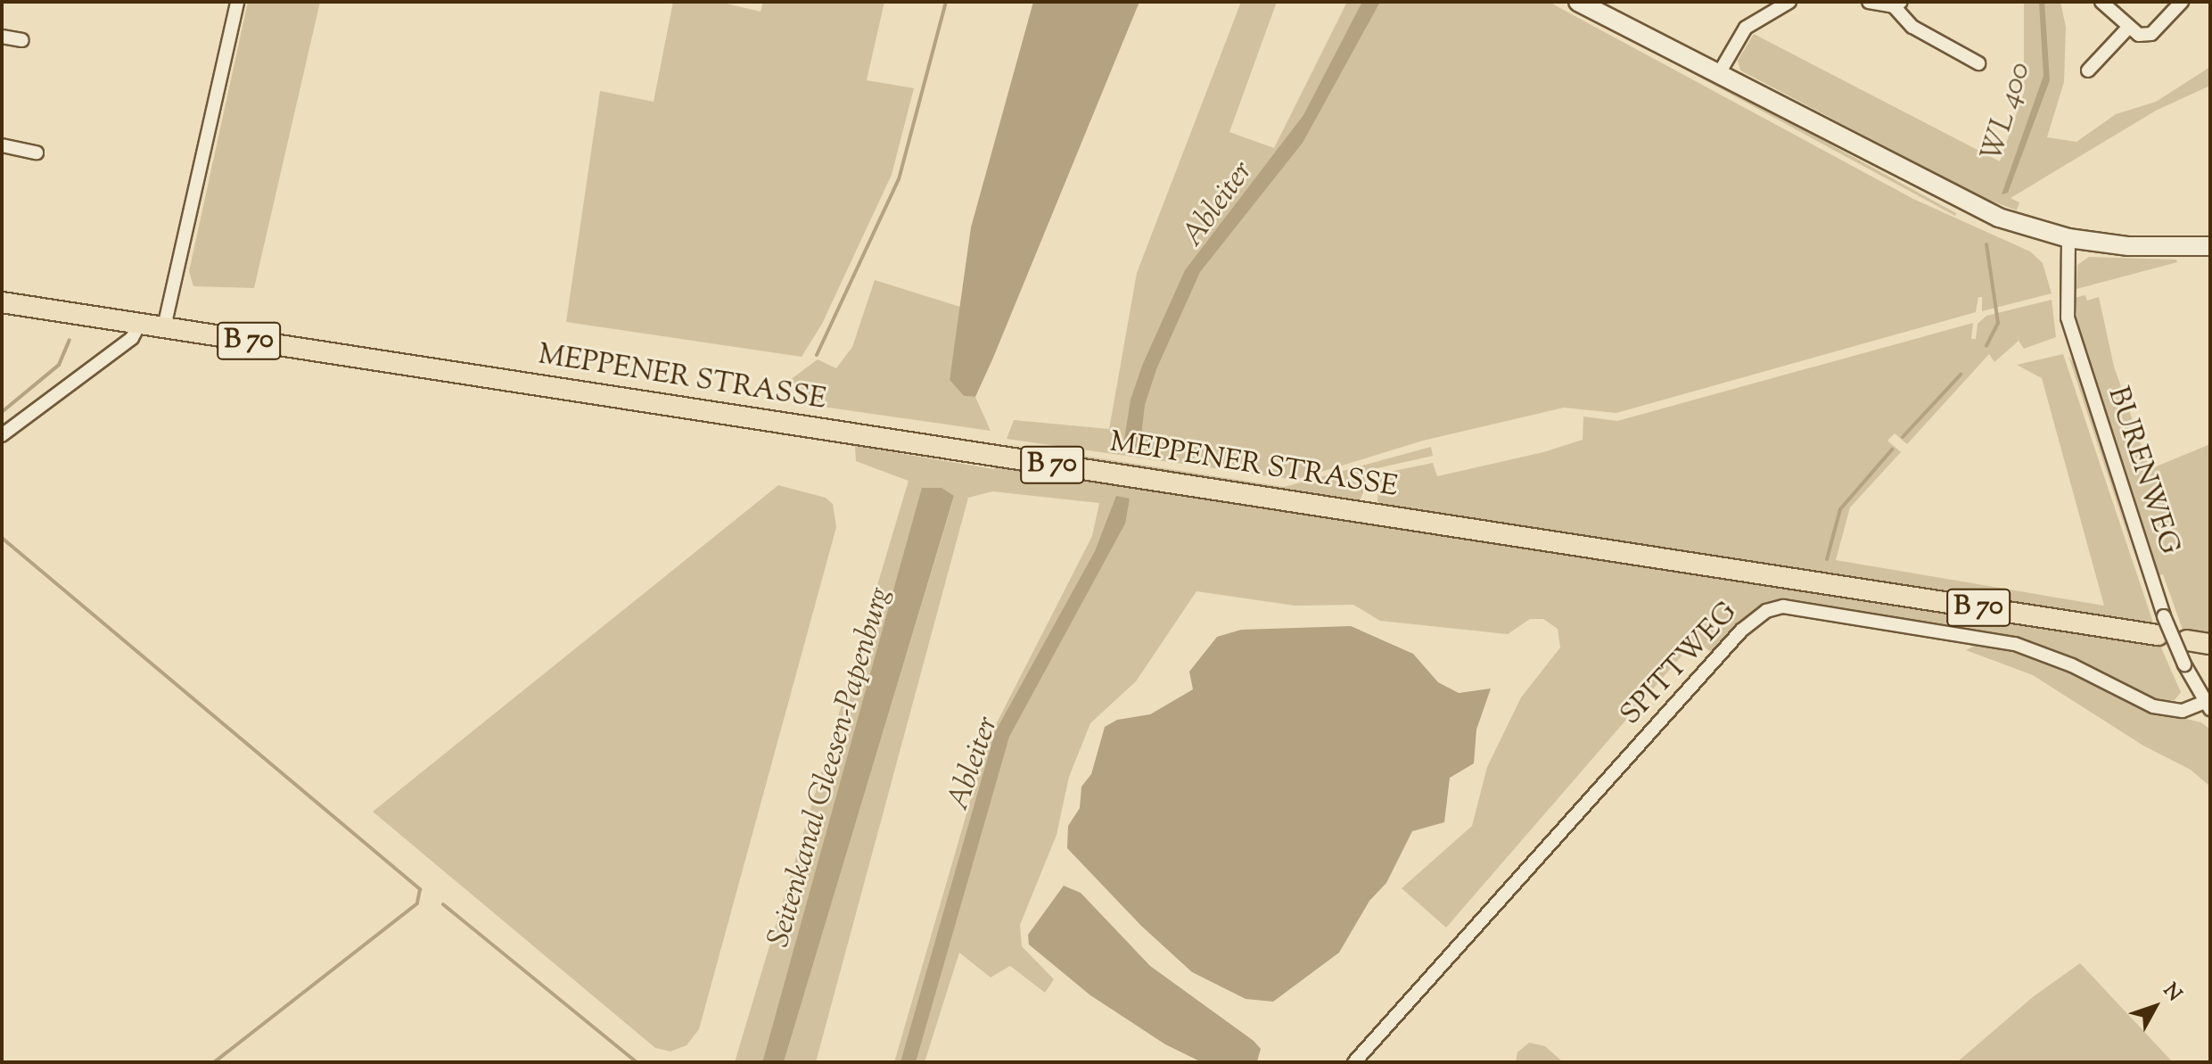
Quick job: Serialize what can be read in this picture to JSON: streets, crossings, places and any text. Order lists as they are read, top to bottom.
{
  "streets": {
    "main road": ["B 70", "MEPPENER STRASSE"],
    "street": ["BURENWEG", "SPITTWEG"]
  },
  "crossings": [
    ["MEPPENER STRASSE", "BURENWEG"],
    ["BURENWEG", "SPITTWEG"]
  ],
  "water": ["WL 400", "Ableiter", "Seitenkanal Gleesen-Papenburg"],
  "north": "top right"
}
